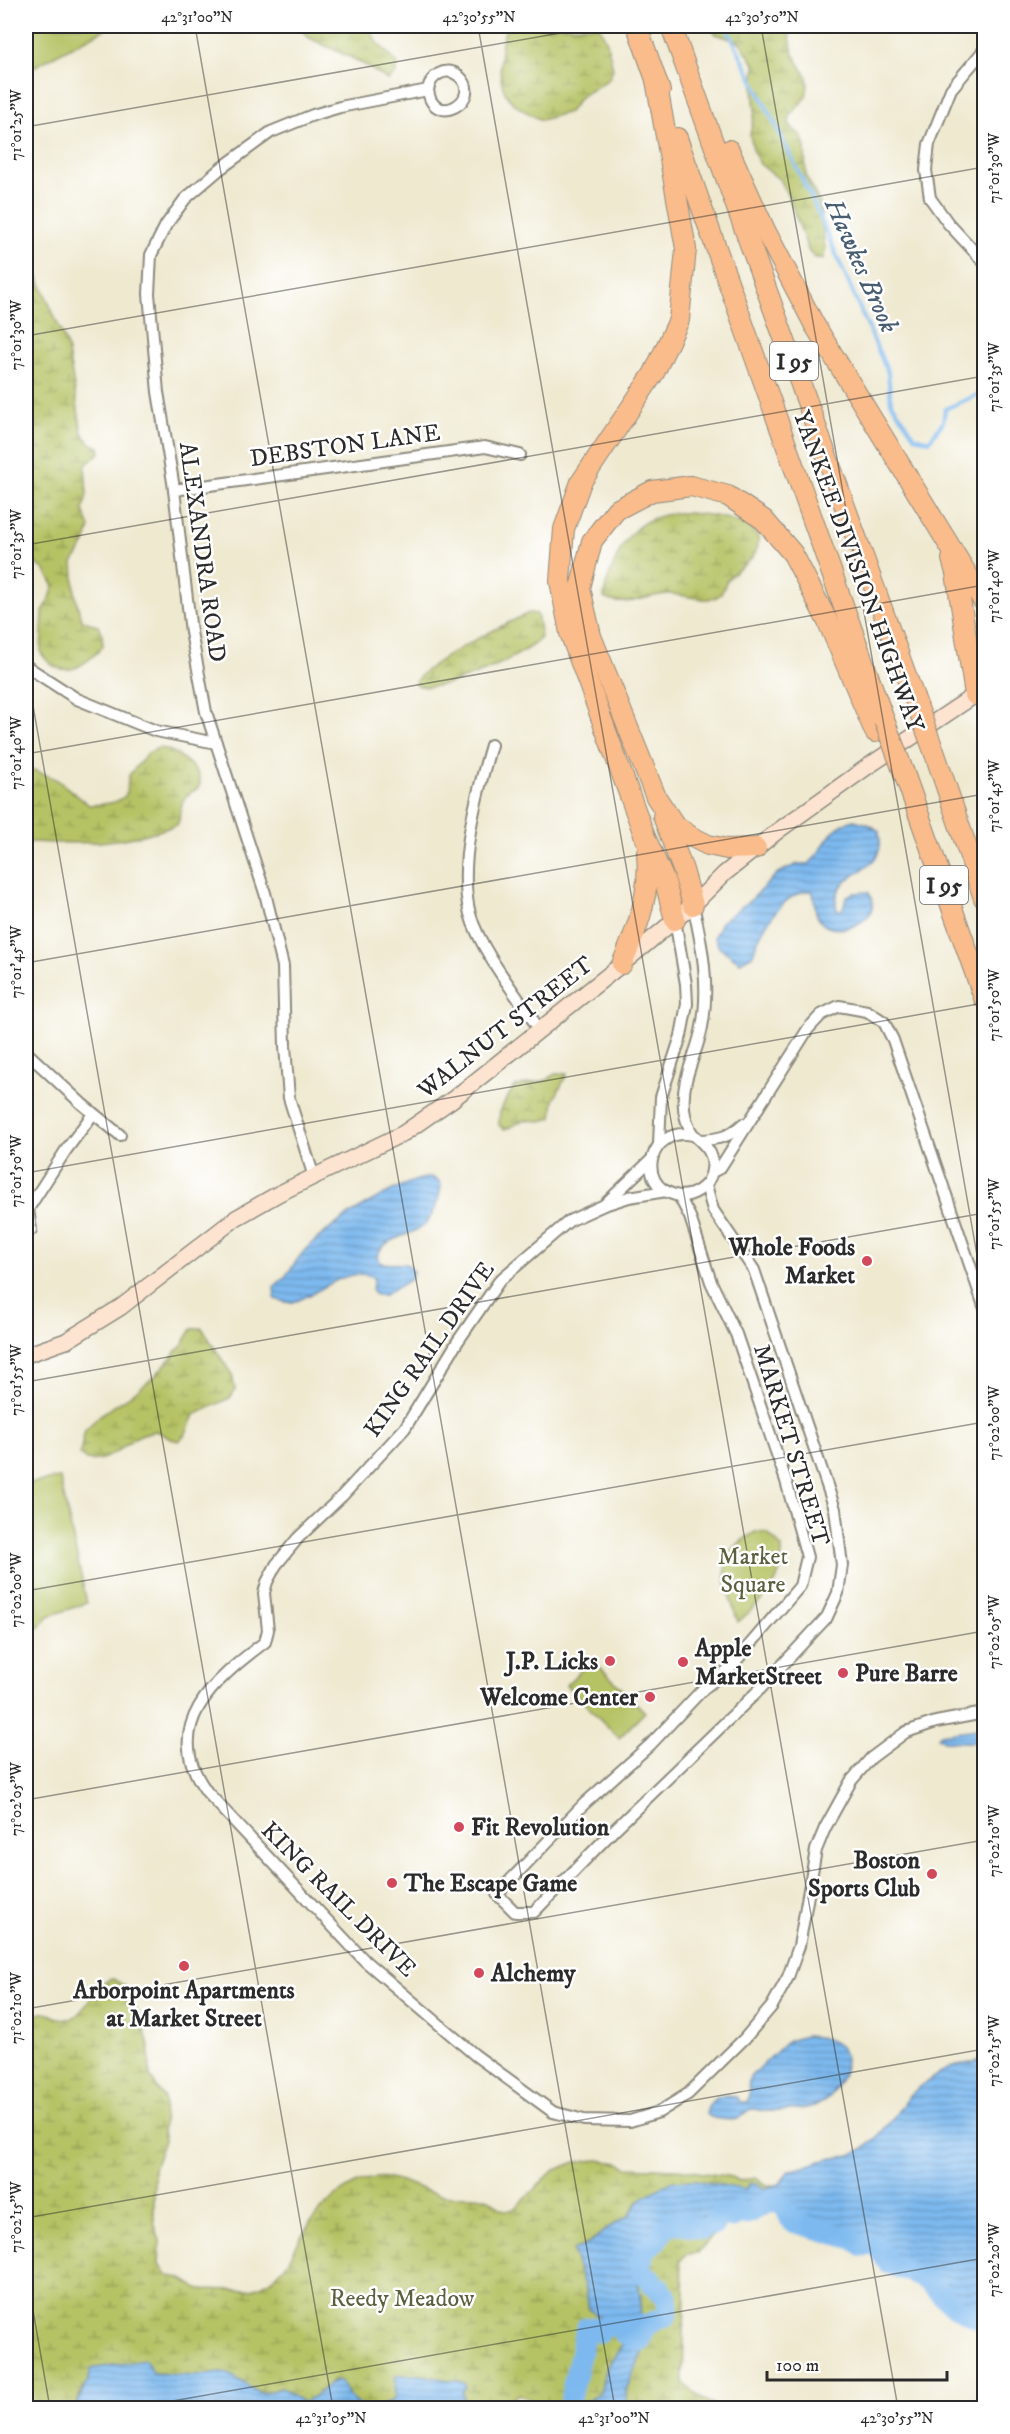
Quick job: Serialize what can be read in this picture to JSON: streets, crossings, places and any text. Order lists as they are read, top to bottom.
{
  "streets": {
    "highway": ["I 95", "YANKEE DIVISION HIGHWAY"],
    "main road": ["WALNUT STREET"],
    "street": [
      "DEBSTON LANE",
      "ALEXANDRA ROAD",
      "KING RAIL DRIVE",
      "MARKET STREET"
    ]
  },
  "crossings": [
    ["I 95", "YANKEE DIVISION HIGHWAY"],
    ["DEBSTON LANE", "ALEXANDRA ROAD"],
    ["ALEXANDRA ROAD", "WALNUT STREET"],
    ["KING RAIL DRIVE", "MARKET STREET"]
  ],
  "water": ["Hawkes Brook"],
  "parks": ["Market Square", "Reedy Meadow"],
  "places": [
    "Whole Foods Market",
    "J.P. Licks",
    "Apple MarketStreet",
    "Pure Barre",
    "Welcome Center",
    "Fit Revolution",
    "Boston Sports Club",
    "The Escape Game",
    "Arborpoint Apartments at Market Street",
    "Alchemy"
  ],
  "scale_bar": "100 m",
  "coordinates": [
    "42°31'00\"N",
    "42°30'55\"N",
    "42°30'50\"N",
    "71°01'25\"W",
    "71°01'30\"W",
    "71°01'35\"W",
    "71°01'40\"W",
    "71°01'45\"W",
    "71°01'50\"W",
    "71°01'55\"W",
    "71°02'00\"W",
    "71°02'05\"W",
    "71°02'10\"W",
    "71°02'15\"W",
    "71°02'20\"W",
    "42°31'05\"N"
  ]
}
